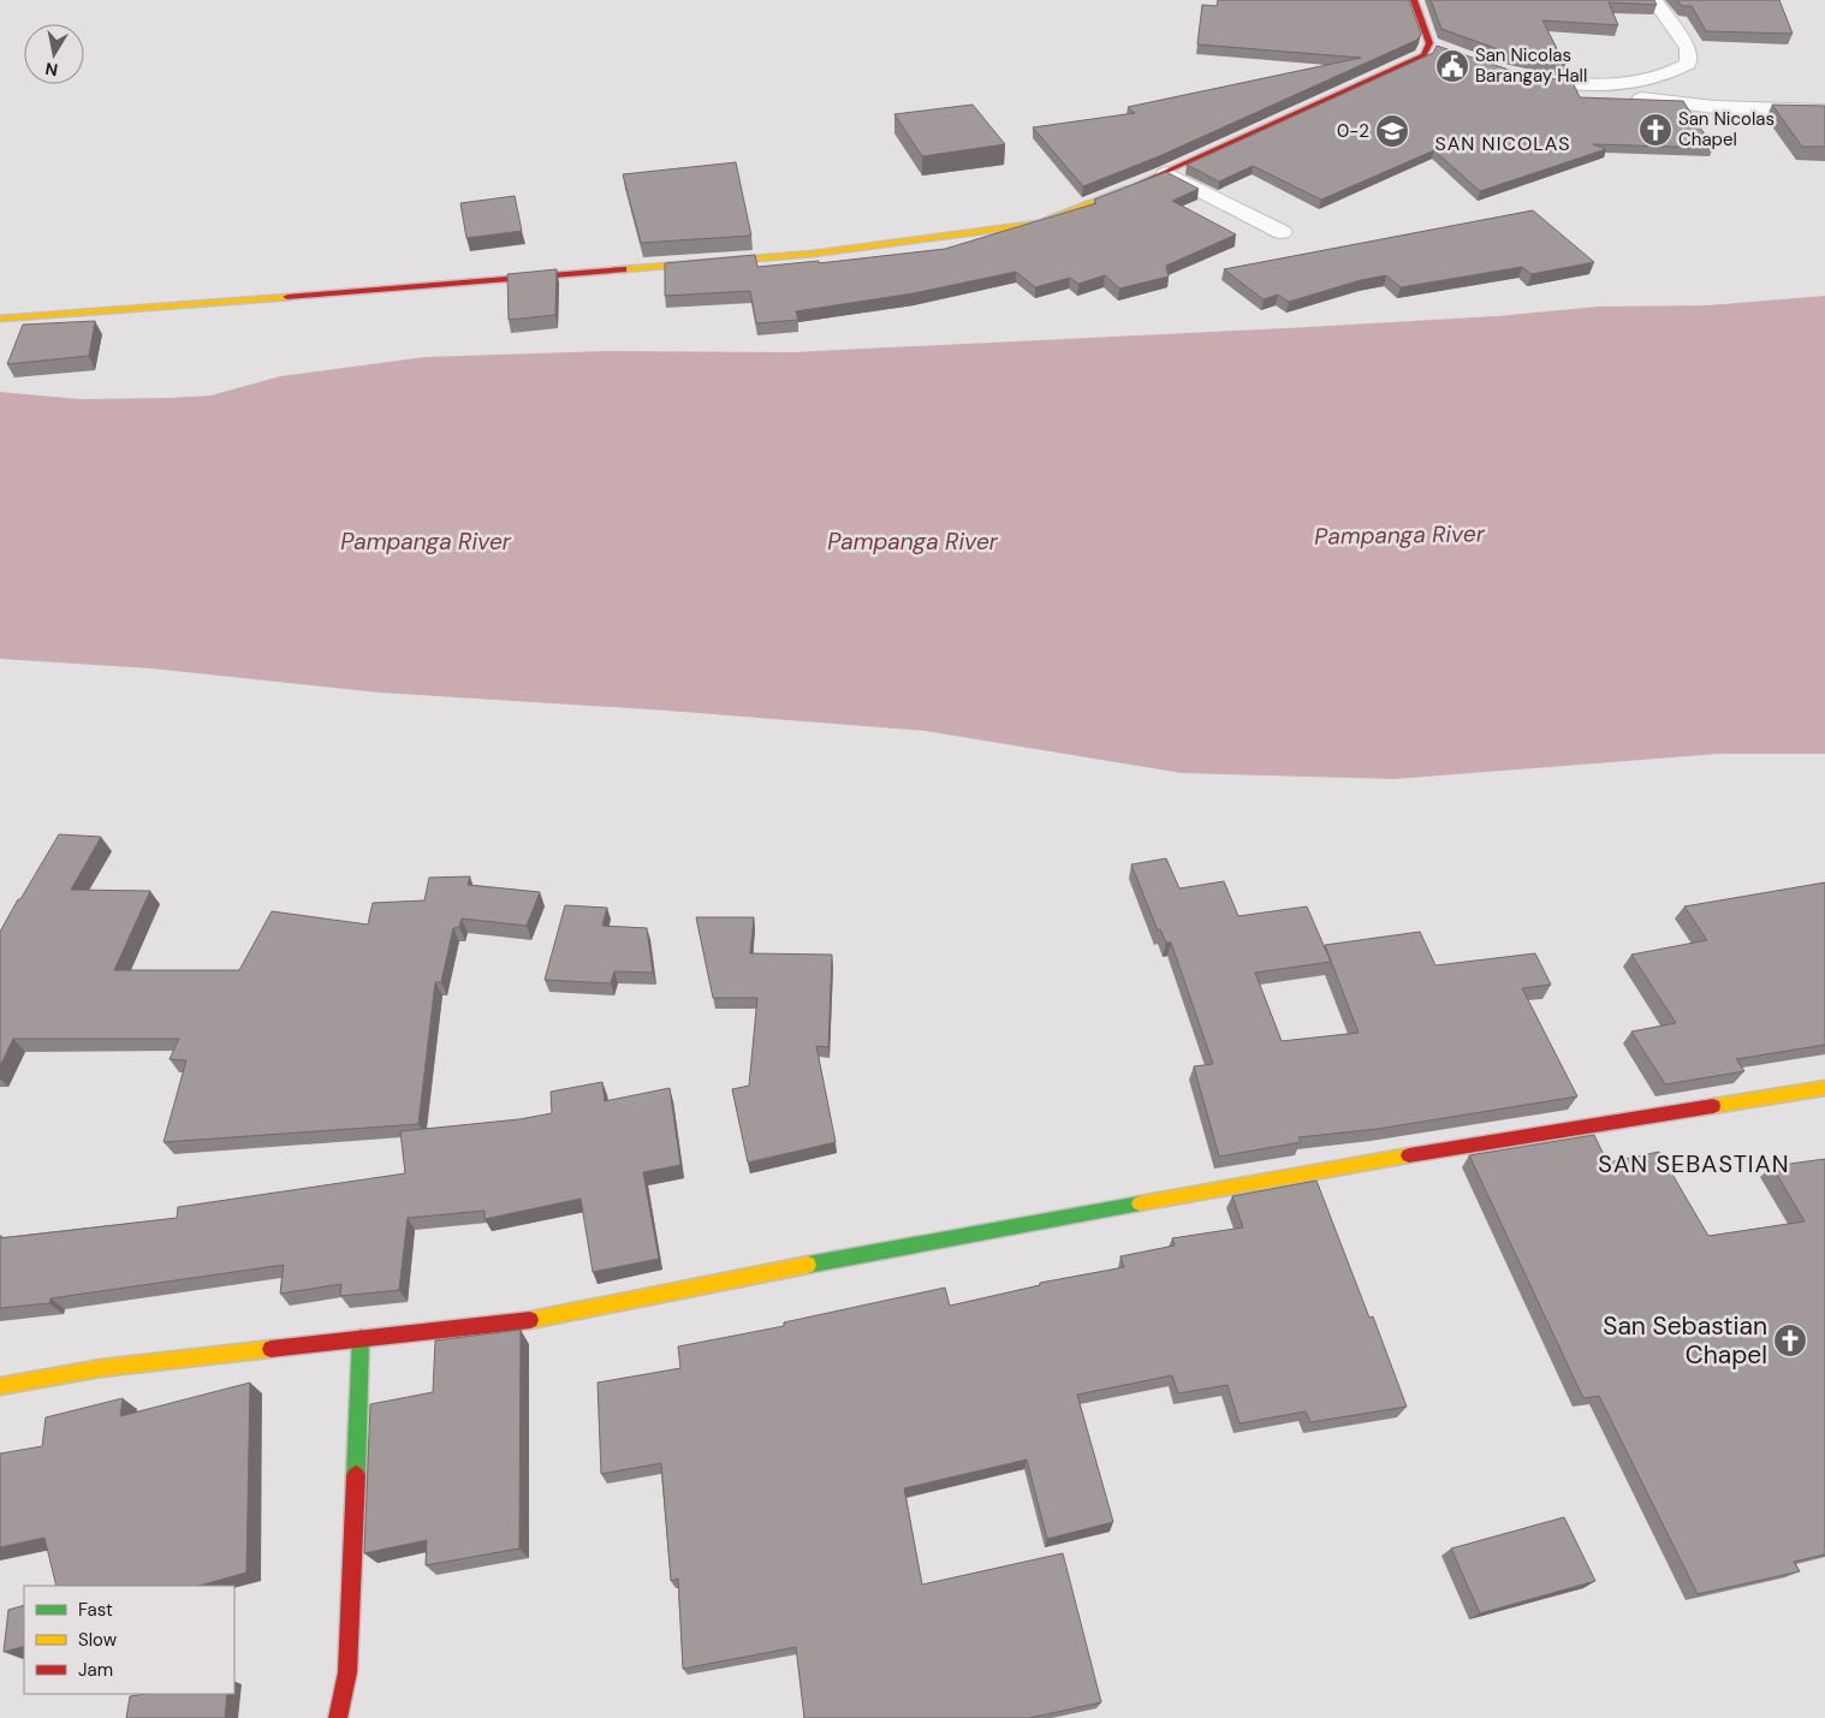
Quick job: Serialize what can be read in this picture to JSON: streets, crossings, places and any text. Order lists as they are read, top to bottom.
{
  "districts": ["SAN NICOLAS", "SAN SEBASTIAN"],
  "water": ["Pampanga River"],
  "places": {
    "public building": ["San Nicolas Barangay Hall"],
    "church": ["San Nicolas Chapel", "San Sebastian Chapel"],
    "school or university": ["0-2"]
  },
  "legend": ["Fast", "Slow", "Jam"],
  "north": "bottom"
}
